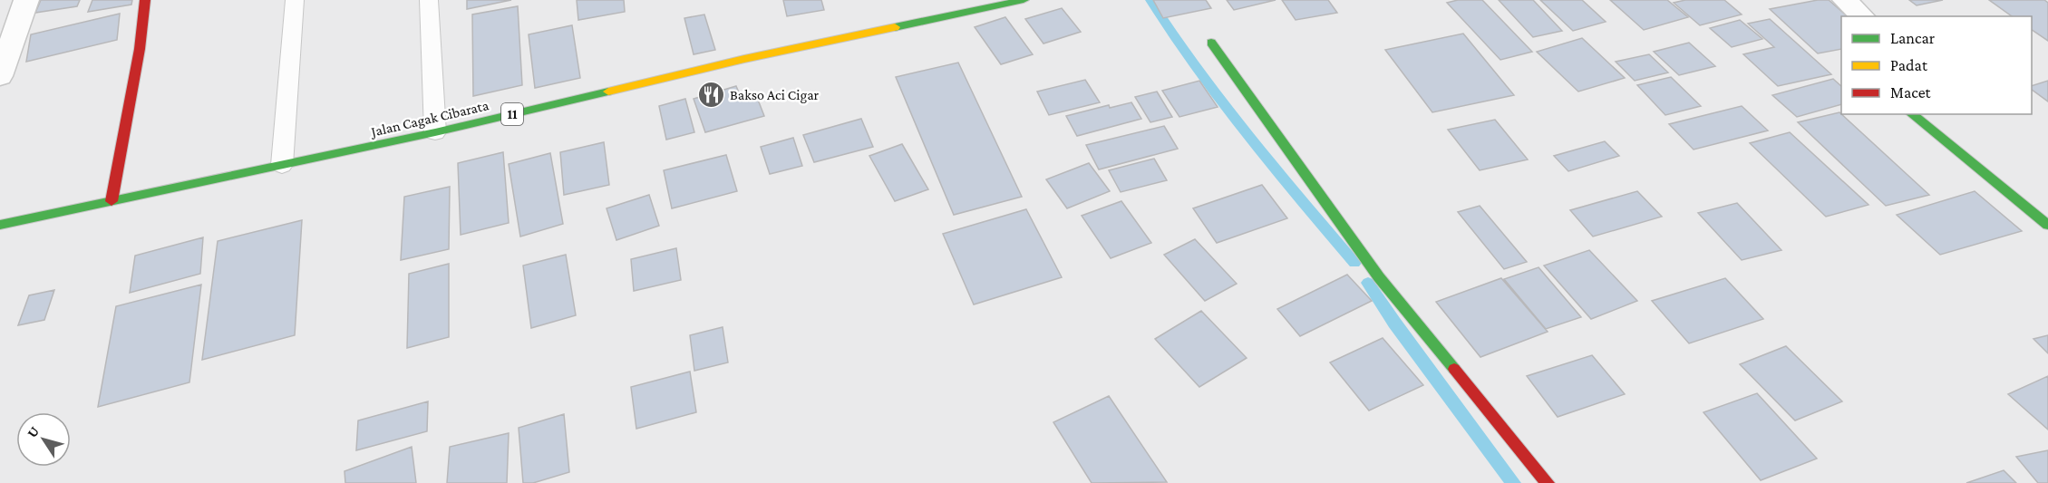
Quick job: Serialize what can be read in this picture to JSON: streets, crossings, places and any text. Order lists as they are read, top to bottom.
{
  "streets": {
    "main road": ["11", "Jalan Cagak Cibarata"]
  },
  "places": {
    "restaurant": ["Bakso Aci Cigar"]
  },
  "legend": ["Lancar", "Padat", "Macet"],
  "north": "top left"
}
